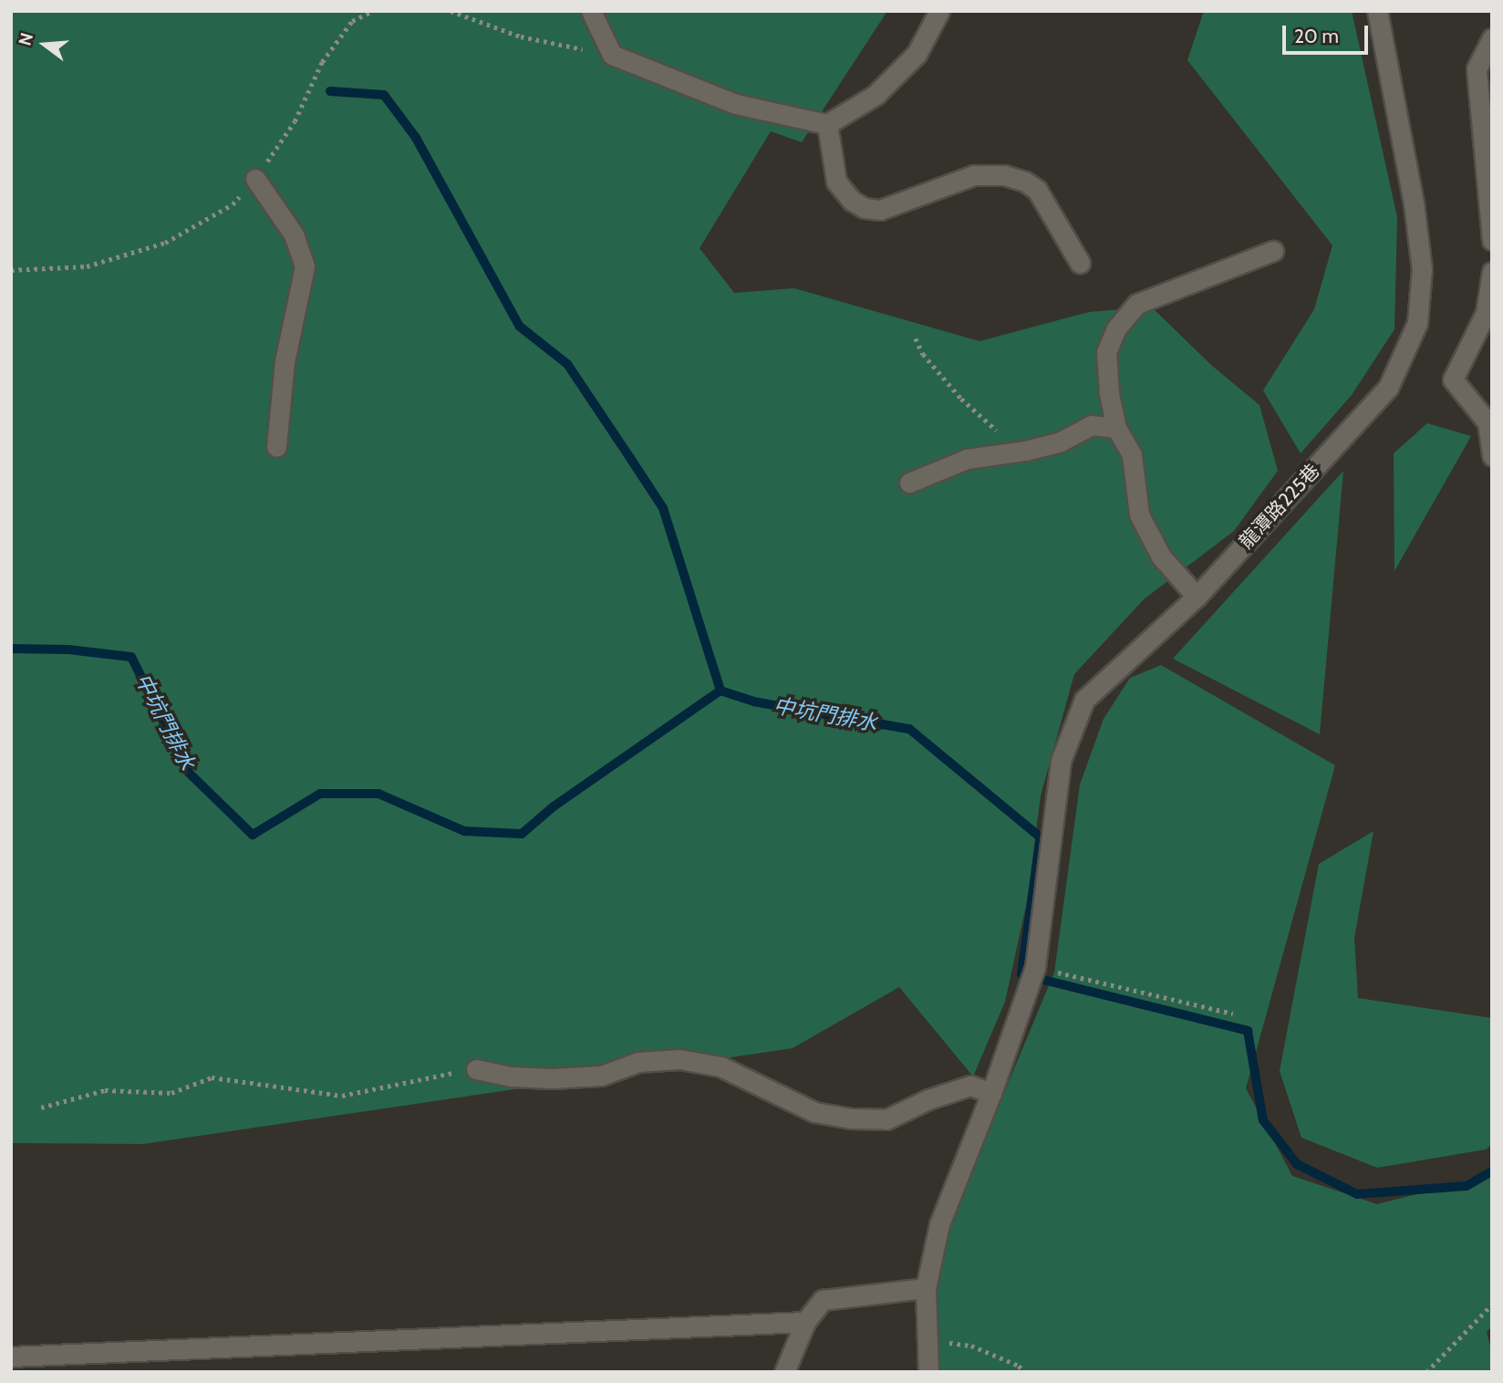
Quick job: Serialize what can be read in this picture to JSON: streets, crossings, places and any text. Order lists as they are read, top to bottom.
{
  "streets": {
    "street": ["龍潭路225巷"]
  },
  "water": ["中坑門排水"],
  "scale_bar": "20 m",
  "north": "left"
}
